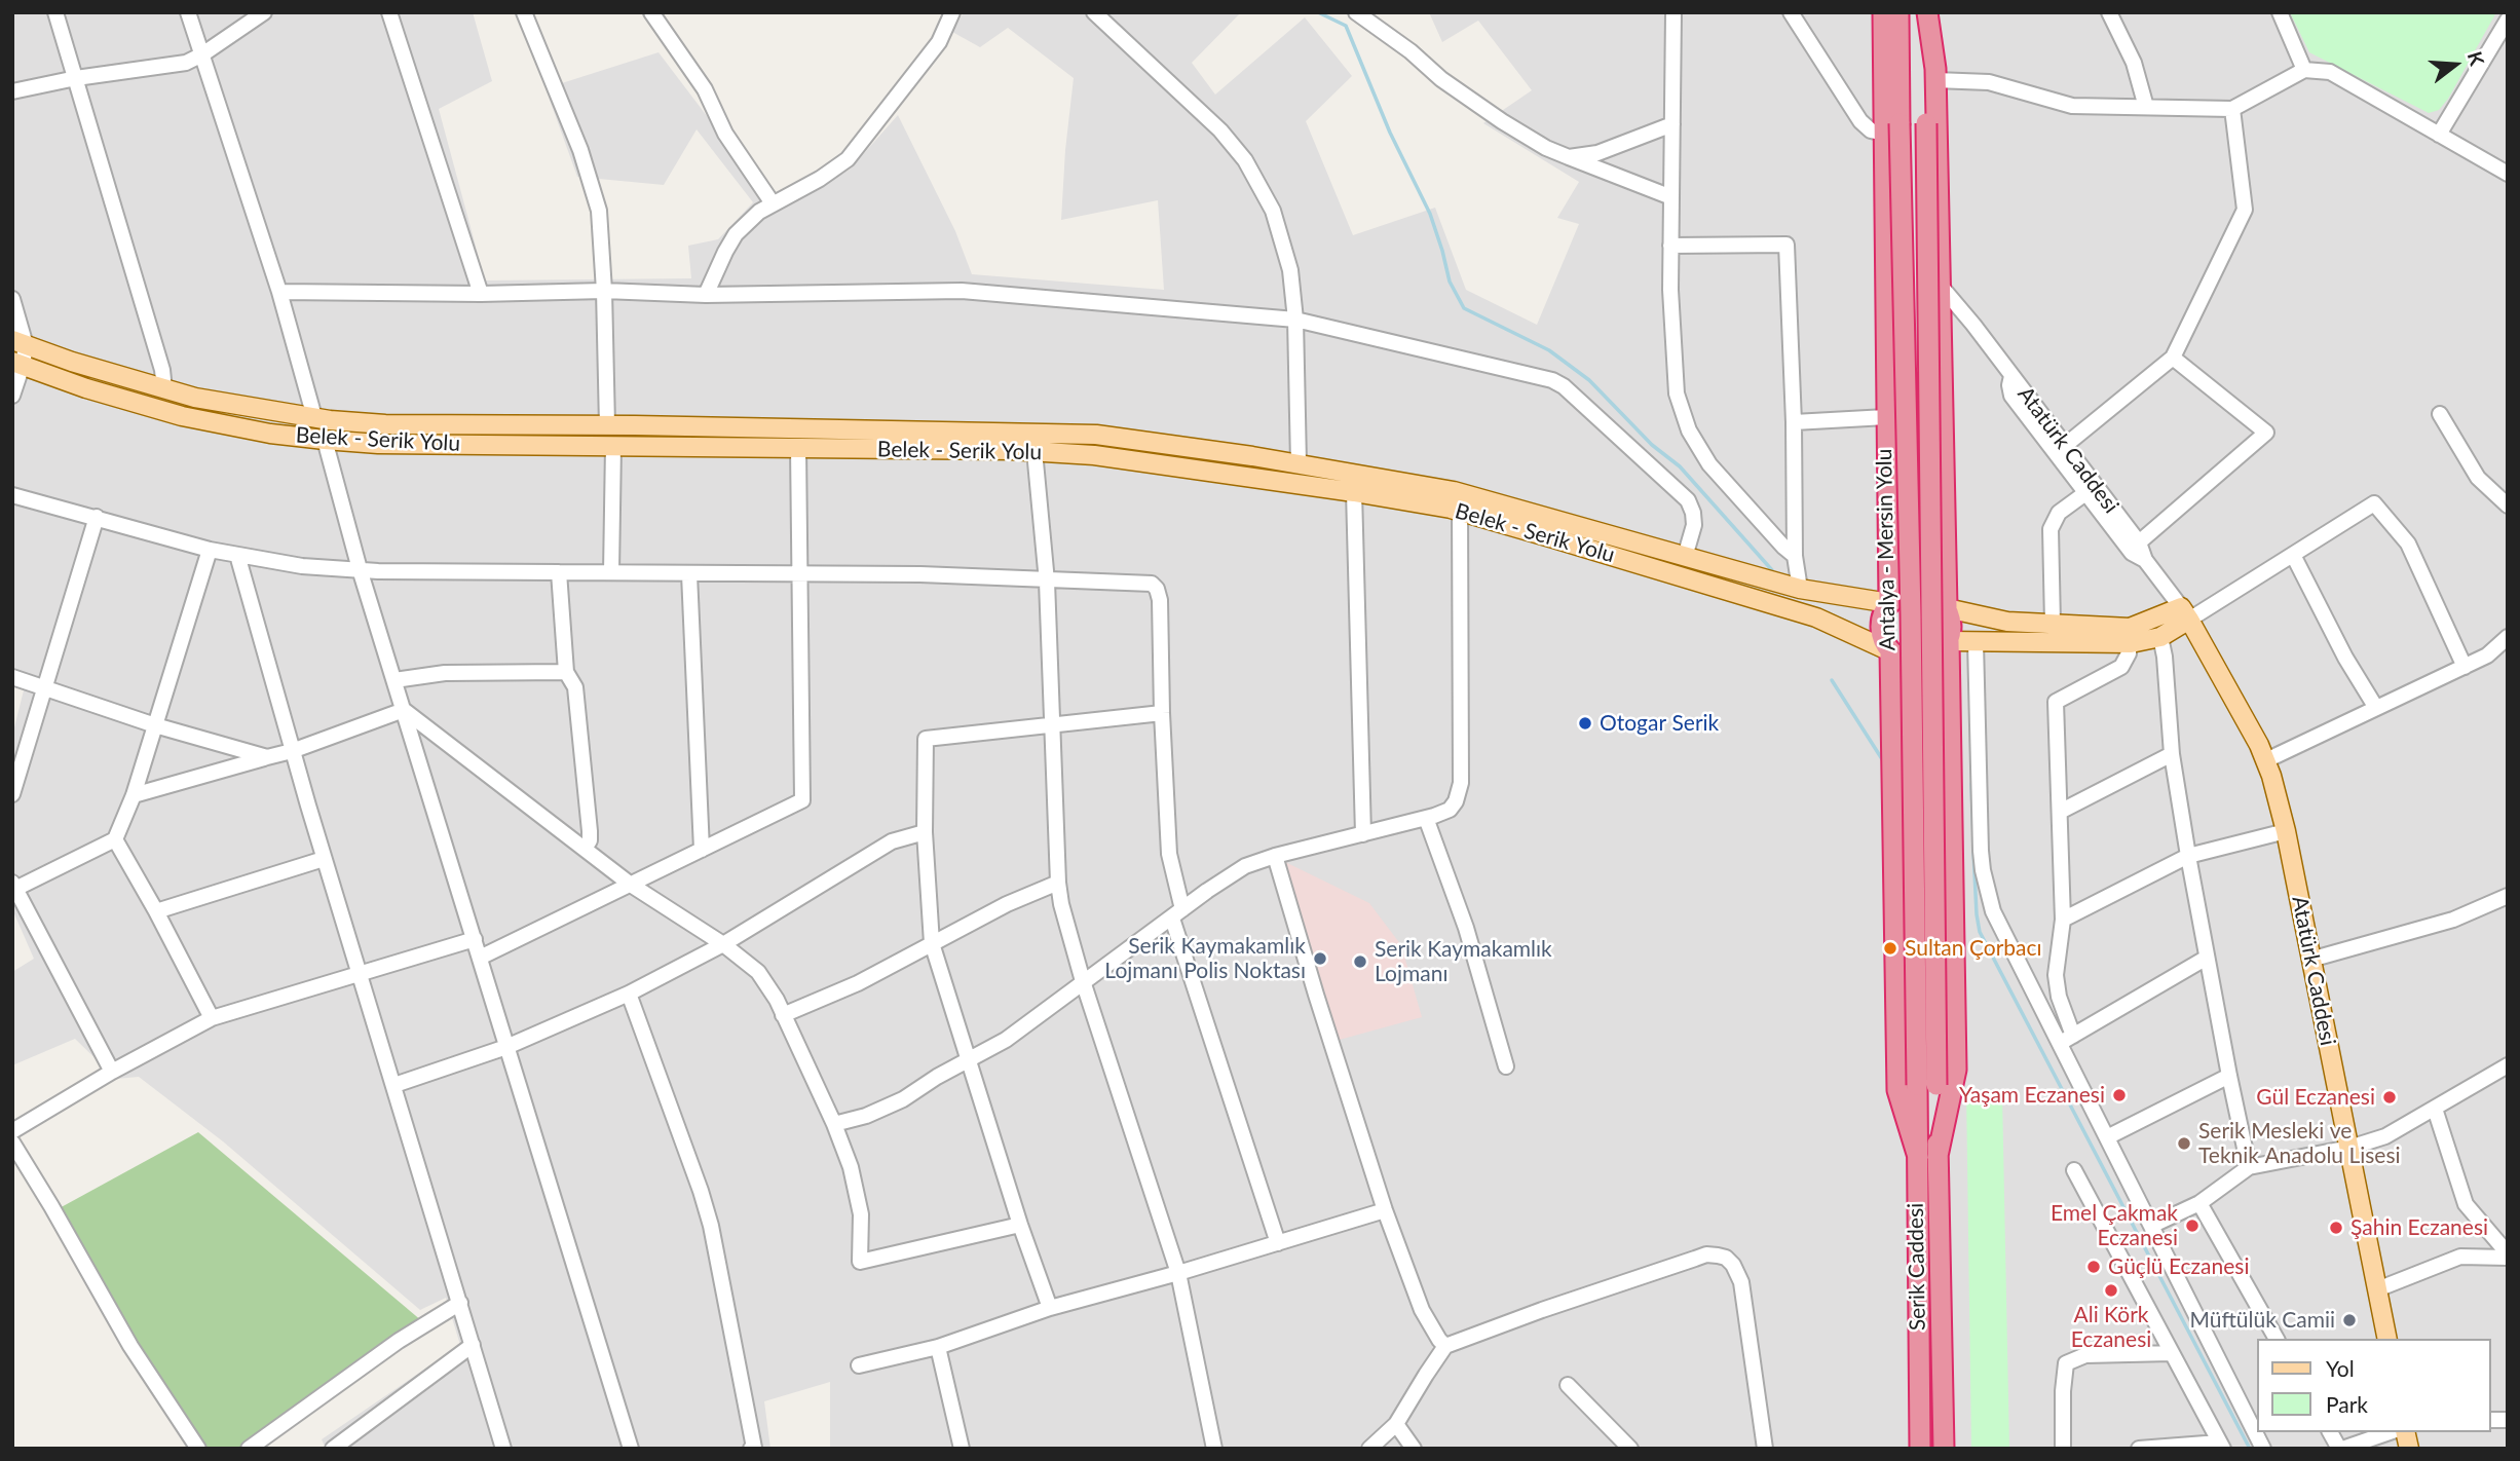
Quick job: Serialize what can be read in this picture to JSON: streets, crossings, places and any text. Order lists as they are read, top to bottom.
{
  "streets": {
    "highway": ["Antalya - Mersin Yolu", "Serik Caddesi"],
    "main road": ["Belek - Serik Yolu", "Atatürk Caddesi"]
  },
  "crossings": [
    ["Antalya - Mersin Yolu", "Serik Caddesi"]
  ],
  "places": [
    "Otogar Serik",
    "Sultan Çorbacı",
    "Serik Kaymakamlık Lojmanı Polis Noktası",
    "Serik Kaymakamlık Lojmanı",
    "Yaşam Eczanesi",
    "Gül Eczanesi",
    "Serik Mesleki ve Teknik Anadolu Lisesi",
    "Emel Çakmak Eczanesi",
    "Şahin Eczanesi",
    "Güçlü Eczanesi",
    "Ali Körk Eczanesi",
    "Müftülük Camii"
  ],
  "legend": ["Yol", "Park"],
  "north": "right"
}
